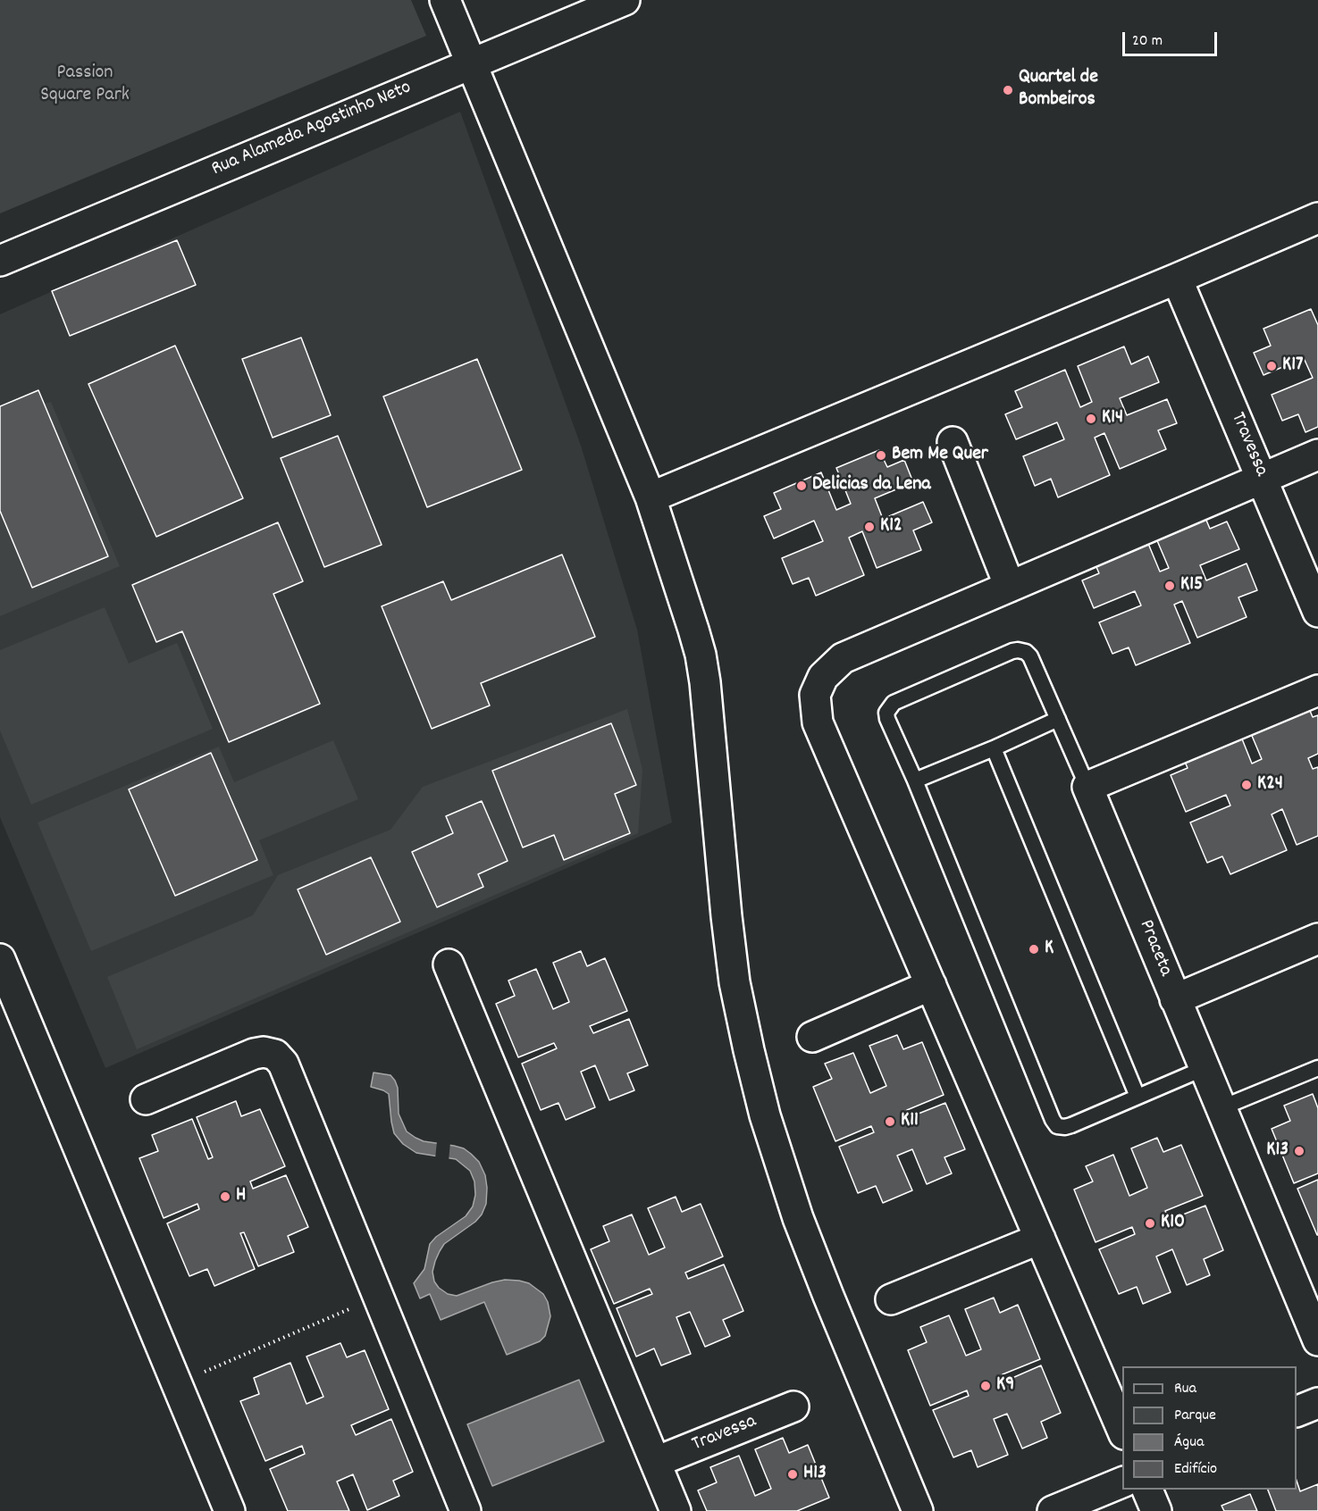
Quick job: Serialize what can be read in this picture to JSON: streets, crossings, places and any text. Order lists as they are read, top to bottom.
{
  "streets": {
    "street": ["Rua Alameda Agostinho Neto", "Travessa", "Praceta"]
  },
  "parks": ["Passion Square Park"],
  "places": [
    "Quartel de Bombeiros",
    "K17",
    "K14",
    "Bem Me Quer",
    "Delicias da Lena",
    "K12",
    "K15",
    "K24",
    "K",
    "K11",
    "K13",
    "H",
    "K10",
    "K9",
    "H13"
  ],
  "legend": [
    "Rua",
    "Parque",
    "Água",
    "Edifício"
  ],
  "scale_bar": "20 m"
}
